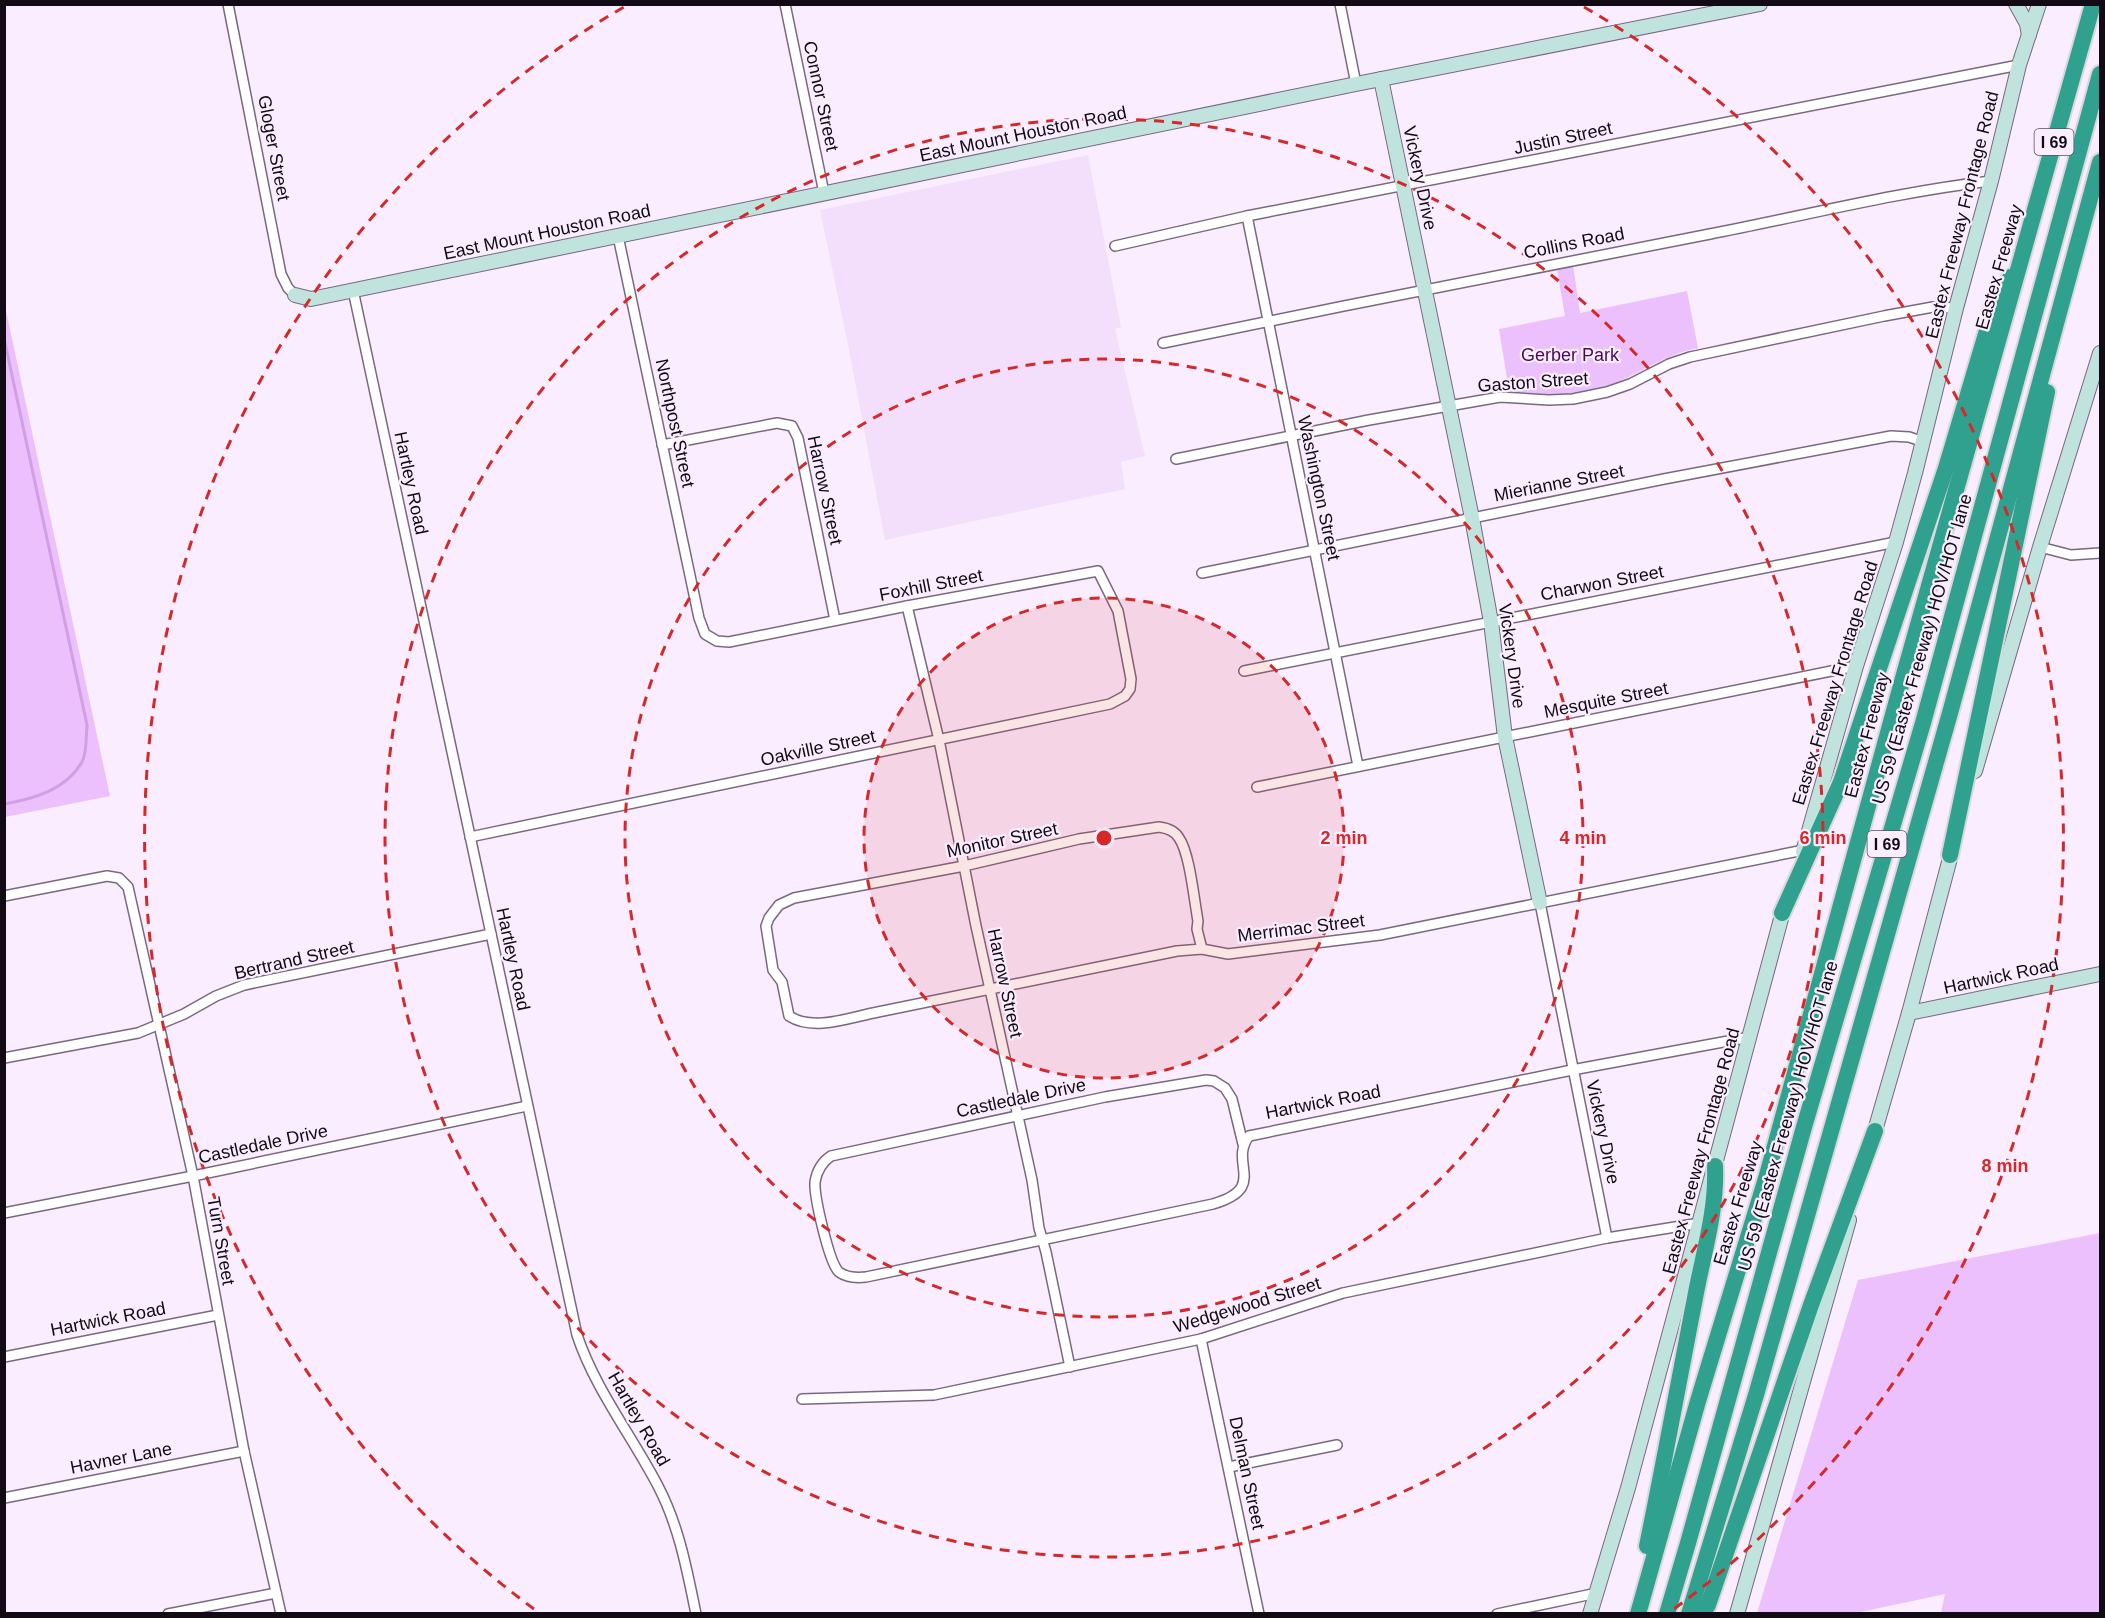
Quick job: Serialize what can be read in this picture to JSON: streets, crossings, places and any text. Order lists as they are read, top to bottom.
{
  "streets": {
    "highway": ["I 69", "Eastex Freeway", "US 59 (Eastex Freeway) HOV/HOT lane"],
    "main road": [
      "East Mount Houston Road",
      "Vickery Drive",
      "Eastex Freeway Frontage Road",
      "Hartwick Road"
    ],
    "street": [
      "Connor Street",
      "Justin Street",
      "Gloger Street",
      "Collins Road",
      "Gaston Street",
      "Northpost Street",
      "Hartley Road",
      "Mierianne Street",
      "Washington Street",
      "Harrow Street",
      "Charwon Street",
      "Foxhill Street",
      "Mesquite Street",
      "Oakville Street",
      "Monitor Street",
      "Merrimac Street",
      "Bertrand Street",
      "Castledale Drive",
      "Turn Street",
      "Wedgewood Street",
      "Havner Lane",
      "Delman Street"
    ]
  },
  "crossings": [
    ["Connor Street", "East Mount Houston Road"],
    ["East Mount Houston Road", "Gloger Street"],
    ["East Mount Houston Road", "Vickery Drive"],
    ["East Mount Houston Road", "Northpost Street"],
    ["East Mount Houston Road", "Hartley Road"],
    ["Justin Street", "Vickery Drive"],
    ["Justin Street", "Eastex Freeway Frontage Road"],
    ["Justin Street", "Washington Street"],
    ["Vickery Drive", "Collins Road"],
    ["Vickery Drive", "Gaston Street"],
    ["Vickery Drive", "Mierianne Street"],
    ["Vickery Drive", "Charwon Street"],
    ["Vickery Drive", "Mesquite Street"],
    ["Vickery Drive", "Merrimac Street"],
    ["Vickery Drive", "Hartwick Road"],
    ["Vickery Drive", "Wedgewood Street"],
    ["Eastex Freeway Frontage Road", "Collins Road"],
    ["Eastex Freeway Frontage Road", "Gaston Street"],
    ["Eastex Freeway Frontage Road", "Mierianne Street"],
    ["Eastex Freeway Frontage Road", "Charwon Street"],
    ["Eastex Freeway Frontage Road", "Mesquite Street"],
    ["Eastex Freeway Frontage Road", "Merrimac Street"],
    ["Eastex Freeway Frontage Road", "Hartwick Road"],
    ["Eastex Freeway Frontage Road", "Wedgewood Street"],
    ["Collins Road", "Washington Street"],
    ["Gaston Street", "Washington Street"],
    ["Northpost Street", "Harrow Street"],
    ["Northpost Street", "Foxhill Street"],
    ["Hartley Road", "Oakville Street"],
    ["Hartley Road", "Bertrand Street"],
    ["Hartley Road", "Castledale Drive"],
    ["Mierianne Street", "Washington Street"],
    ["Washington Street", "Charwon Street"],
    ["Washington Street", "Mesquite Street"],
    ["Harrow Street", "Foxhill Street"],
    ["Harrow Street", "Oakville Street"],
    ["Harrow Street", "Monitor Street"],
    ["Harrow Street", "Merrimac Street"],
    ["Harrow Street", "Castledale Drive"],
    ["Harrow Street", "Wedgewood Street"],
    ["Foxhill Street", "Oakville Street"],
    ["Monitor Street", "Merrimac Street"],
    ["Bertrand Street", "Turn Street"],
    ["Hartwick Road", "Castledale Drive"],
    ["Hartwick Road", "Turn Street"],
    ["Castledale Drive", "Turn Street"],
    ["Turn Street", "Havner Lane"],
    ["Wedgewood Street", "Delman Street"]
  ],
  "parks": ["Gerber Park"],
  "rings": [
    "2 min",
    "4 min",
    "6 min",
    "8 min"
  ]
}
